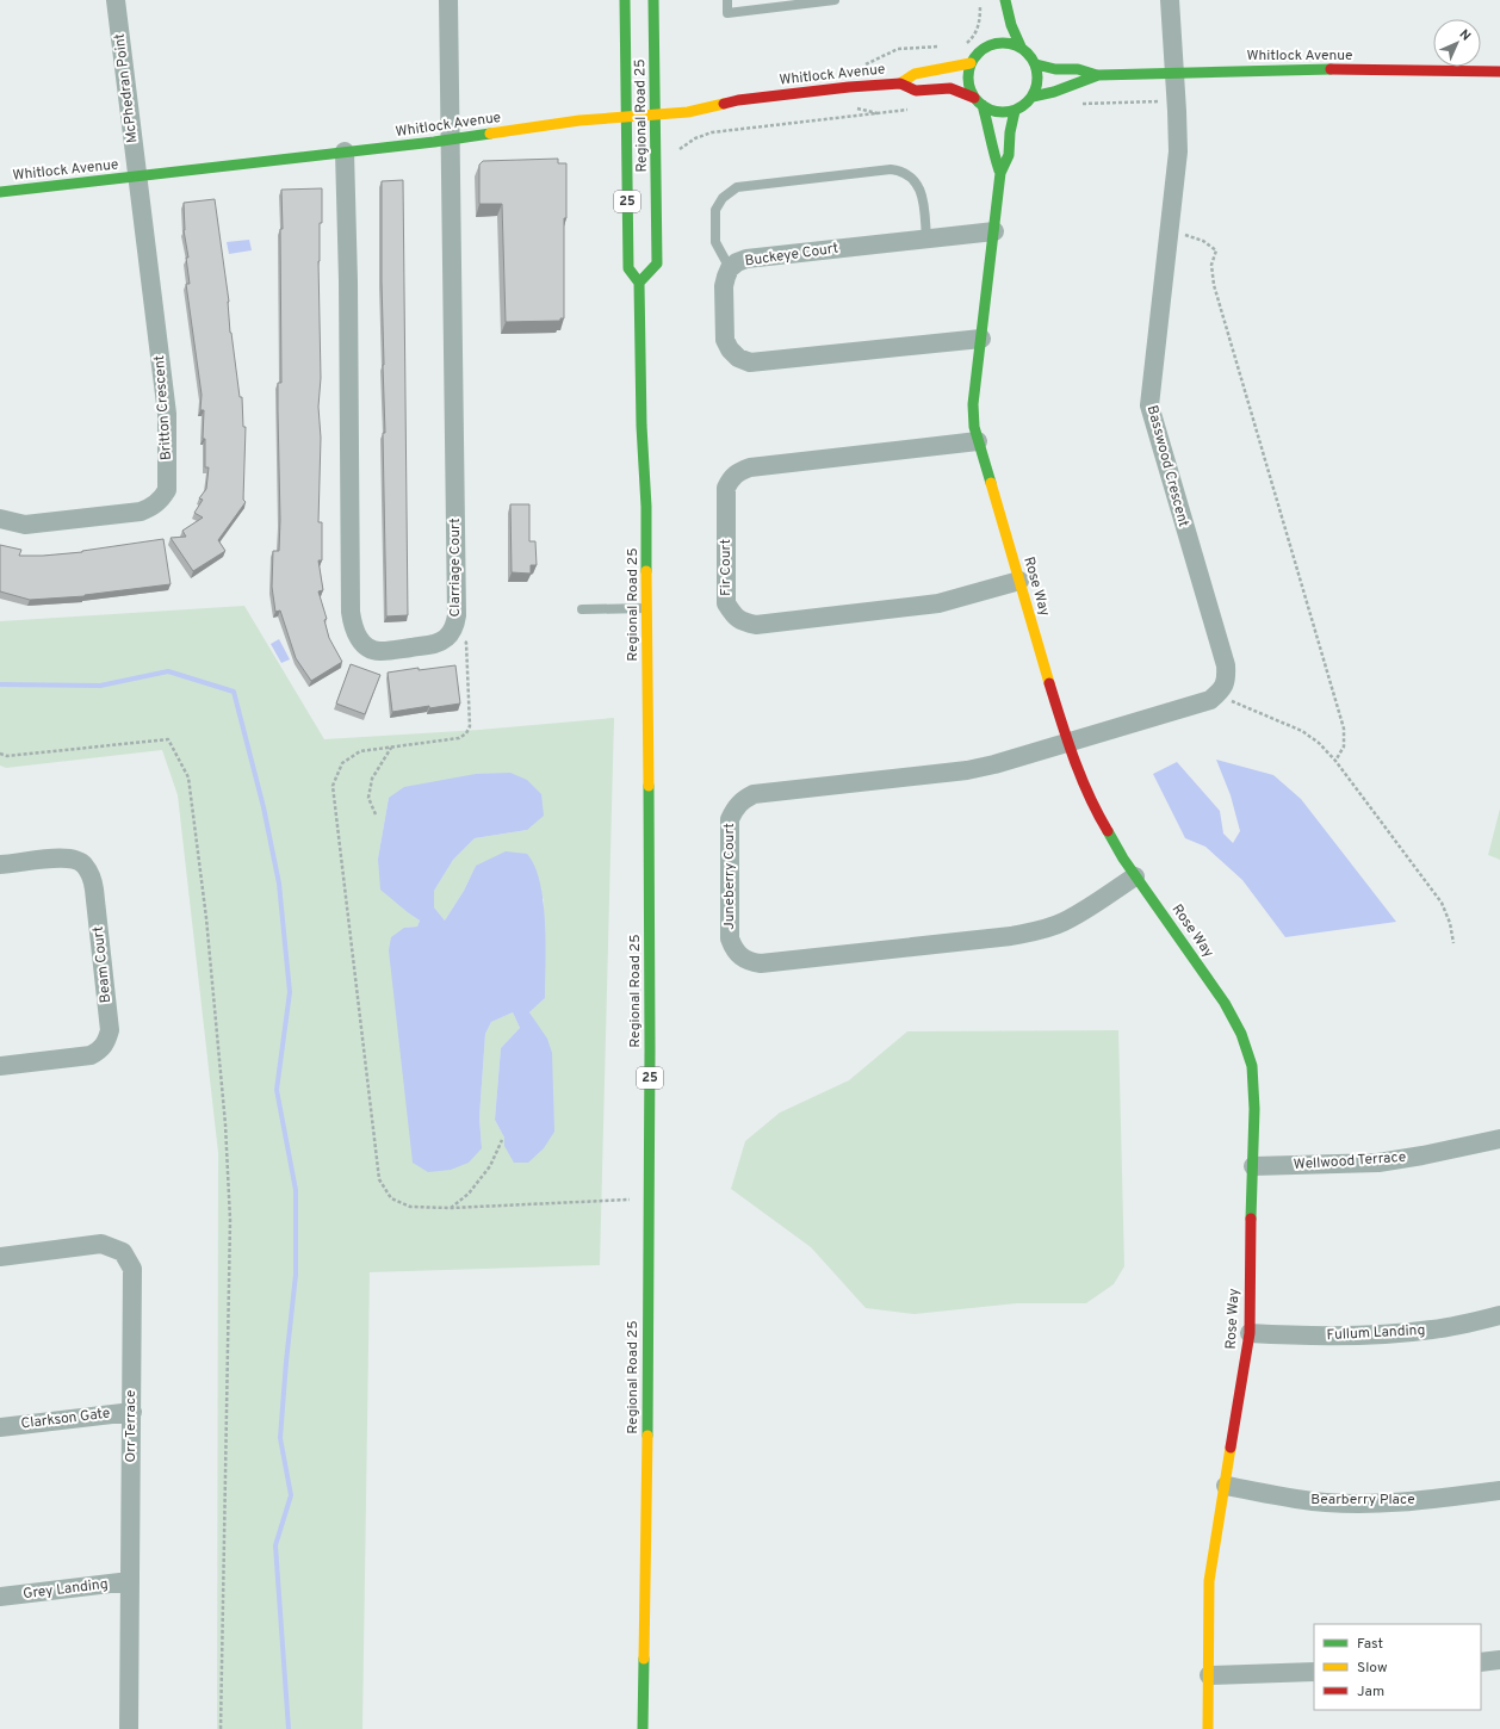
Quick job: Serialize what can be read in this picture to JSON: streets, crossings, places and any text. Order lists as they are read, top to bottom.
{
  "streets": {
    "street": [
      "Whitlock Avenue",
      "McPhedran Point",
      "Regional Road 25",
      "25",
      "Buckeye Court",
      "Britton Crescent",
      "Basswood Crescent",
      "Clarriage Court",
      "Fir Court",
      "Rose Way",
      "Juneberry Court",
      "Beam Court",
      "Wellwood Terrace",
      "Fullum Landing",
      "Clarkson Gate",
      "Orr Terrace",
      "Bearberry Place",
      "Grey Landing"
    ]
  },
  "crossings": [
    ["Whitlock Avenue", "McPhedran Point"],
    ["Whitlock Avenue", "Regional Road 25"],
    ["Whitlock Avenue", "Britton Crescent"],
    ["Whitlock Avenue", "Basswood Crescent"],
    ["Whitlock Avenue", "Clarriage Court"],
    ["Whitlock Avenue", "Rose Way"],
    ["McPhedran Point", "Britton Crescent"],
    ["Buckeye Court", "Rose Way"],
    ["Fir Court", "Rose Way"],
    ["Rose Way", "Juneberry Court"],
    ["Rose Way", "Wellwood Terrace"],
    ["Rose Way", "Fullum Landing"],
    ["Rose Way", "Bearberry Place"],
    ["Clarkson Gate", "Orr Terrace"],
    ["Orr Terrace", "Grey Landing"]
  ],
  "legend": ["Fast", "Slow", "Jam"],
  "north": "top right"
}
